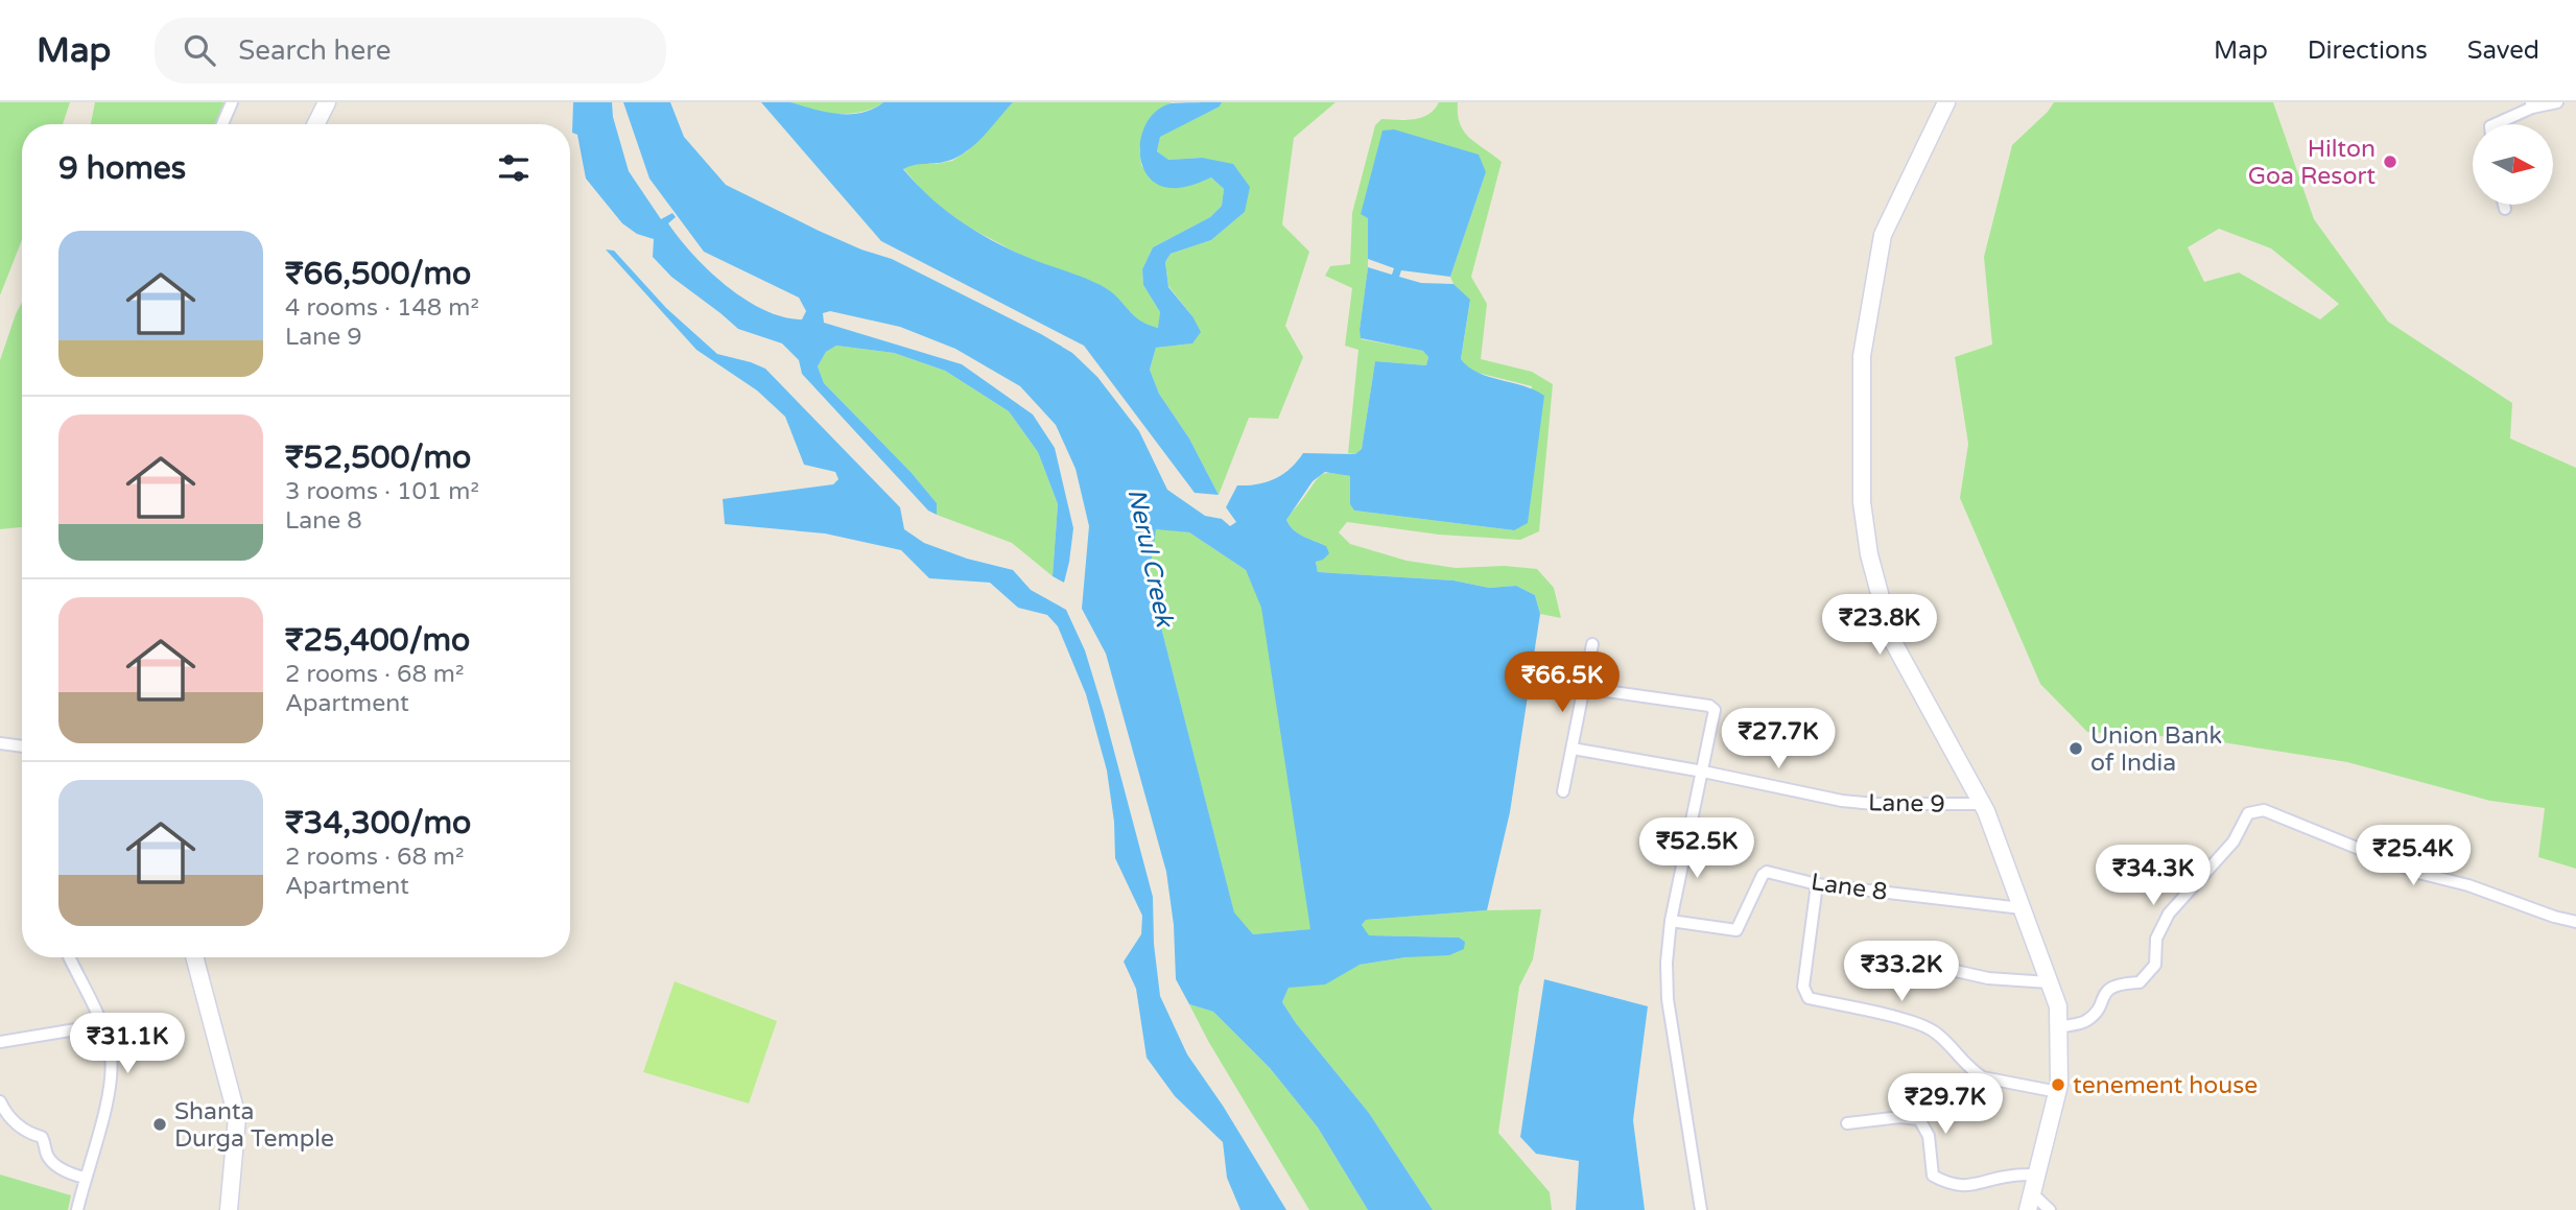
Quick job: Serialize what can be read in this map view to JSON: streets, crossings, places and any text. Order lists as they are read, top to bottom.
{
  "streets": {
    "street": ["Lane 9", "Lane 8"]
  },
  "water": ["Nerul Creek"],
  "places": [
    "Hilton Goa Resort",
    "Union Bank of India",
    "tenement house",
    "Shanta Durga Temple"
  ],
  "north": "right",
  "page": {
    "header": "Map",
    "search": "Search here",
    "nav": ["Map", "Directions", "Saved"],
    "heading": "9 homes",
    "list": [
      {
        "name": "₹66,500/mo",
        "note": "4 rooms · 148 m² · Lane 9"
      },
      {
        "name": "₹52,500/mo",
        "note": "3 rooms · 101 m² · Lane 8"
      },
      {
        "name": "₹25,400/mo",
        "note": "2 rooms · 68 m² · Apartment"
      },
      {
        "name": "₹34,300/mo",
        "note": "2 rooms · 68 m² · Apartment"
      }
    ],
    "price": [
      "₹23.8K",
      "₹66.5K",
      "₹27.7K",
      "₹52.5K",
      "₹25.4K",
      "₹34.3K",
      "₹33.2K",
      "₹31.1K",
      "₹29.7K"
    ]
  }
}
